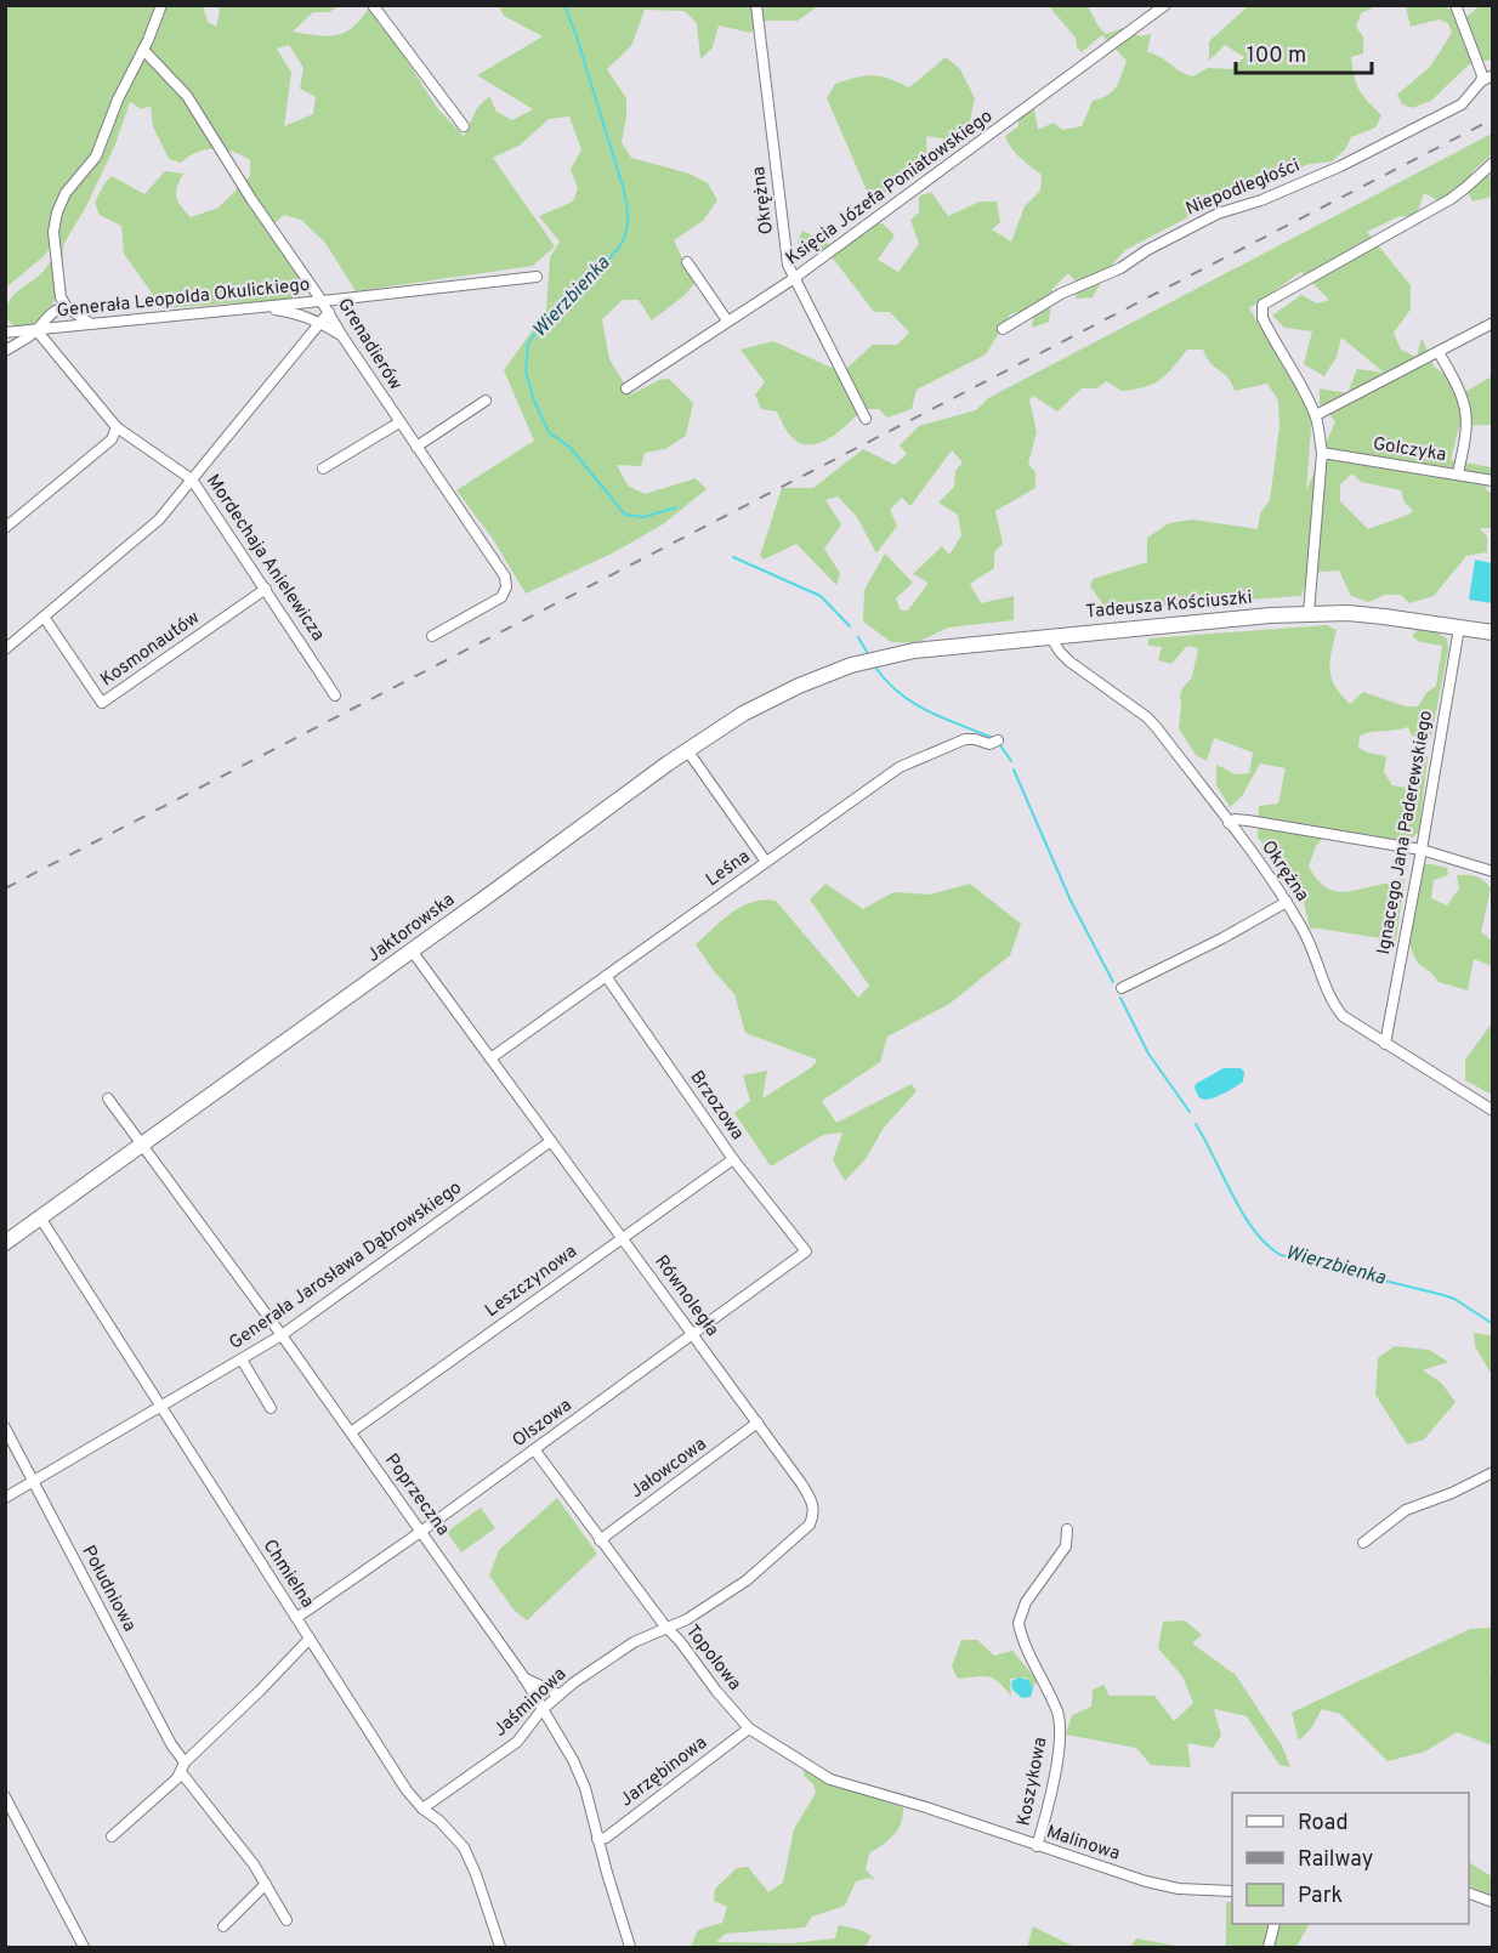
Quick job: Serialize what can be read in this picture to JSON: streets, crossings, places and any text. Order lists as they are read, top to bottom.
{
  "streets": {
    "main road": ["Tadeusza Kościuszki", "Jaktorowska"],
    "street": [
      "Księcia Józefa Poniatowskiego",
      "Niepodległości",
      "Okrężna",
      "Generała Leopolda Okulickiego",
      "Grenadierów",
      "Golczyka",
      "Mordechaja Anielewicza",
      "Kosmonautów",
      "Ignacego Jana Paderewskiego",
      "Leśna",
      "Brzozowa",
      "Generała Jarosława Dąbrowskiego",
      "Leszczynowa",
      "Równoległa",
      "Olszowa",
      "Jałowcowa",
      "Poprzeczna",
      "Chmielna",
      "Południowa",
      "Topolowa",
      "Jaśminowa",
      "Jarzębinowa",
      "Koszykowa",
      "Malinowa"
    ]
  },
  "crossings": [
    ["Księcia Józefa Poniatowskiego", "Okrężna"],
    ["Okrężna", "Tadeusza Kościuszki"],
    ["Okrężna", "Ignacego Jana Paderewskiego"],
    ["Generała Leopolda Okulickiego", "Grenadierów"],
    ["Generała Leopolda Okulickiego", "Mordechaja Anielewicza"],
    ["Mordechaja Anielewicza", "Kosmonautów"],
    ["Tadeusza Kościuszki", "Ignacego Jana Paderewskiego"],
    ["Tadeusza Kościuszki", "Jaktorowska"],
    ["Leśna", "Brzozowa"],
    ["Leśna", "Równoległa"],
    ["Jaktorowska", "Równoległa"],
    ["Jaktorowska", "Poprzeczna"],
    ["Jaktorowska", "Chmielna"],
    ["Brzozowa", "Leszczynowa"],
    ["Brzozowa", "Olszowa"],
    ["Generała Jarosława Dąbrowskiego", "Równoległa"],
    ["Generała Jarosława Dąbrowskiego", "Poprzeczna"],
    ["Generała Jarosława Dąbrowskiego", "Chmielna"],
    ["Generała Jarosława Dąbrowskiego", "Południowa"],
    ["Leszczynowa", "Równoległa"],
    ["Leszczynowa", "Poprzeczna"],
    ["Równoległa", "Olszowa"],
    ["Równoległa", "Jałowcowa"],
    ["Równoległa", "Topolowa"],
    ["Równoległa", "Jaśminowa"],
    ["Olszowa", "Poprzeczna"],
    ["Olszowa", "Chmielna"],
    ["Olszowa", "Topolowa"],
    ["Jałowcowa", "Topolowa"],
    ["Poprzeczna", "Jaśminowa"],
    ["Poprzeczna", "Jarzębinowa"],
    ["Chmielna", "Jaśminowa"],
    ["Topolowa", "Jaśminowa"],
    ["Topolowa", "Jarzębinowa"],
    ["Topolowa", "Malinowa"],
    ["Koszykowa", "Malinowa"]
  ],
  "water": ["Wierzbienka"],
  "legend": ["Road", "Railway", "Park"],
  "scale_bar": "100 m"
}
